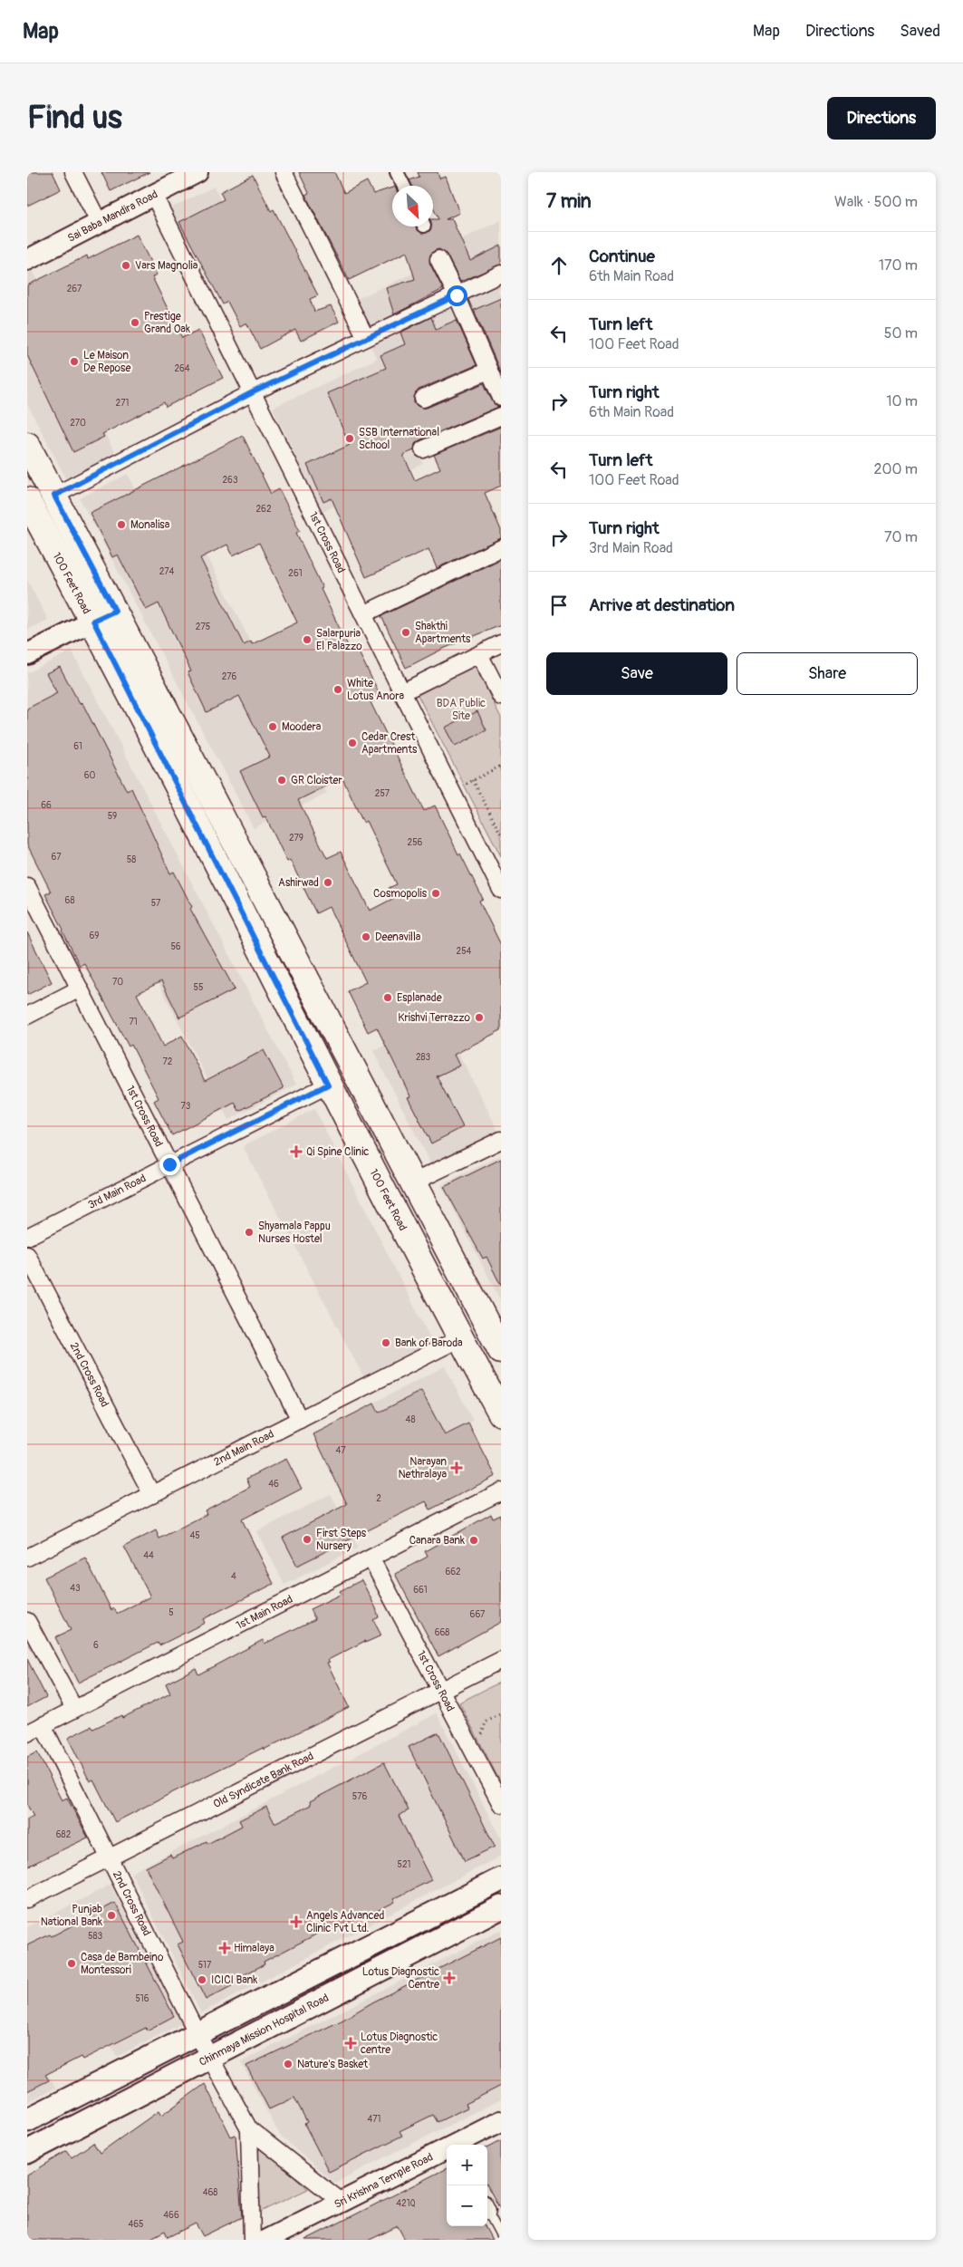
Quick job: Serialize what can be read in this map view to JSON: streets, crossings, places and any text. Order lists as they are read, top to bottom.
{
  "streets": {
    "main road": ["100 Feet Road", "Chinmaya Mission Hospital Road"],
    "street": [
      "Sai Baba Mandira Road",
      "1st Cross Road",
      "3rd Main Road",
      "2nd Cross Road",
      "2nd Main Road",
      "1st Main Road",
      "Old Syndicate Bank Road",
      "Sri Krishna Temple Road"
    ]
  },
  "crossings": [
    ["Sai Baba Mandira Road", "1st Cross Road"],
    ["1st Cross Road", "3rd Main Road"],
    ["1st Cross Road", "2nd Main Road"],
    ["1st Cross Road", "1st Main Road"],
    ["1st Cross Road", "Old Syndicate Bank Road"],
    ["100 Feet Road", "3rd Main Road"],
    ["100 Feet Road", "2nd Main Road"],
    ["2nd Cross Road", "2nd Main Road"],
    ["2nd Cross Road", "1st Main Road"],
    ["2nd Cross Road", "Old Syndicate Bank Road"],
    ["2nd Cross Road", "Chinmaya Mission Hospital Road"],
    ["2nd Cross Road", "Sri Krishna Temple Road"]
  ],
  "parks": ["BDA Public Site"],
  "places": {
    "other": [
      "Vars Magnolia",
      "Prestige Grand Oak",
      "Le Maison De Repose",
      "SSB International School",
      "Monalisa",
      "Shakthi Apartments",
      "Salarpuria El Palazzo",
      "White Lotus Anora",
      "Moodera",
      "Cedar Crest Apartments",
      "GR Cloister",
      "Ashirwad",
      "Cosmopolis",
      "Deenavilla",
      "Esplanade",
      "Krishvi Terrazzo",
      "Shyamala Pappu Nurses Hostel",
      "Bank of Baroda",
      "First Steps Nursery",
      "Canara Bank",
      "Punjab National Bank",
      "Casa de Bambeino Montessori",
      "ICICI Bank",
      "Nature's Basket"
    ],
    "health": [
      "Qi Spine Clinic",
      "Narayan Nethralaya",
      "Angels Advanced Clinic Pvt Ltd.",
      "Himalaya",
      "Lotus Diagnostic Centre",
      "Lotus Diagnostic centre"
    ]
  },
  "house_numbers": [
    "267",
    "264",
    "271",
    "270",
    "263",
    "262",
    "274",
    "261",
    "275",
    "276",
    "61",
    "60",
    "257",
    "66",
    "59",
    "279",
    "256",
    "67",
    "58",
    "68",
    "57",
    "69",
    "56",
    "254",
    "70",
    "55",
    "71",
    "283",
    "72",
    "73",
    "48",
    "47",
    "46",
    "2",
    "45",
    "44",
    "662",
    "4",
    "43",
    "661",
    "5",
    "667",
    "668",
    "6",
    "576",
    "682",
    "521",
    "583",
    "517",
    "516",
    "471",
    "468",
    "421Q",
    "466",
    "465"
  ],
  "north": "bottom right",
  "page": {
    "header": "Map",
    "nav": ["Map", "Directions", "Saved"],
    "buttons": [
      "Directions",
      ["Save", "Share"]
    ],
    "title": "Find us",
    "heading": ["7 min", "Walk · 500 m"],
    "list": [
      ["Continue", "6th Main Road", "170 m"],
      ["Turn left", "100 Feet Road", "50 m"],
      ["Turn right", "6th Main Road", "10 m"],
      ["Turn left", "100 Feet Road", "200 m"],
      ["Turn right", "3rd Main Road", "70 m"],
      "Arrive at destination"
    ],
    "map_buttons": ["+", "−"]
  }
}
